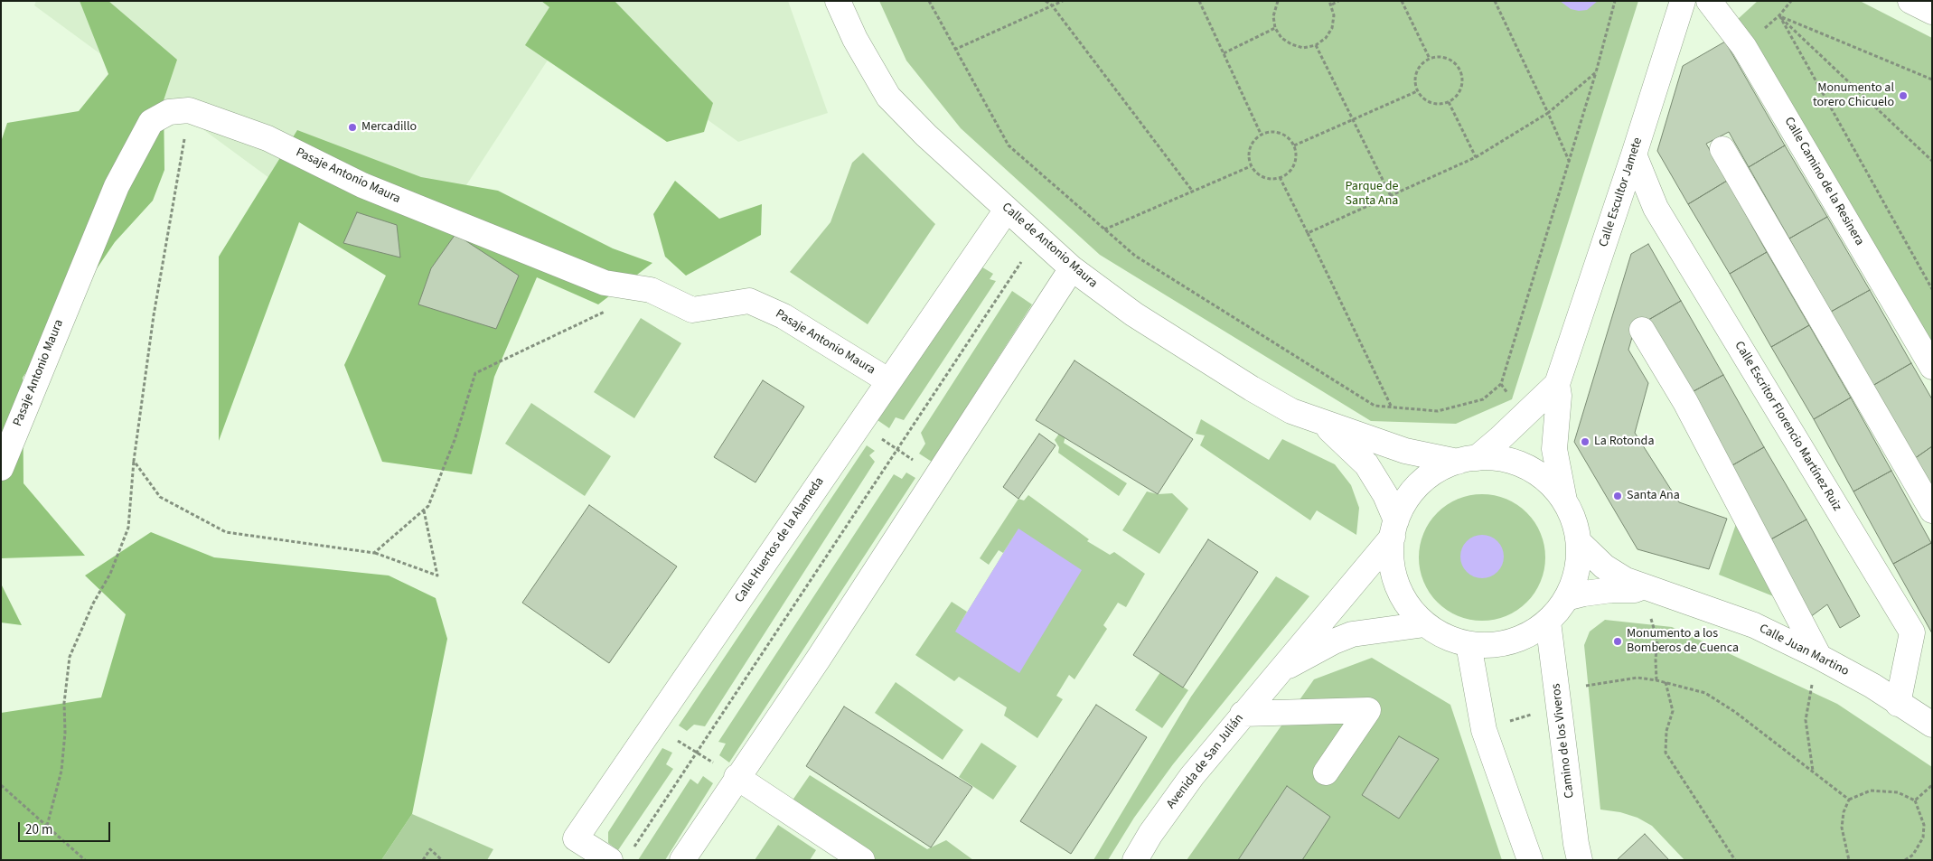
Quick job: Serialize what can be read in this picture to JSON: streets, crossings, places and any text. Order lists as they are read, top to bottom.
{
  "streets": {
    "street": [
      "Pasaje Antonio Maura",
      "Calle Camino de la Resinera",
      "Calle Escultor Jamete",
      "Calle de Antonio Maura",
      "Calle Escritor Florencio Martínez Ruiz",
      "Calle Huertos de la Alameda",
      "Calle Juan Martino",
      "Camino de los Viveros",
      "Avenida de San Julián"
    ]
  },
  "crossings": [
    ["Pasaje Antonio Maura", "Calle Huertos de la Alameda"],
    ["Calle Escultor Jamete", "Calle de Antonio Maura"],
    ["Calle Escultor Jamete", "Calle Escritor Florencio Martínez Ruiz"],
    ["Calle Escultor Jamete", "Avenida de San Julián"],
    ["Calle de Antonio Maura", "Calle Huertos de la Alameda"],
    ["Calle de Antonio Maura", "Avenida de San Julián"],
    ["Calle Escritor Florencio Martínez Ruiz", "Calle Juan Martino"]
  ],
  "parks": ["Parque de Santa Ana"],
  "places": [
    "Monumento al torero Chicuelo",
    "Mercadillo",
    "La Rotonda",
    "Santa Ana",
    "Monumento a los Bomberos de Cuenca"
  ],
  "scale_bar": "20 m"
}
